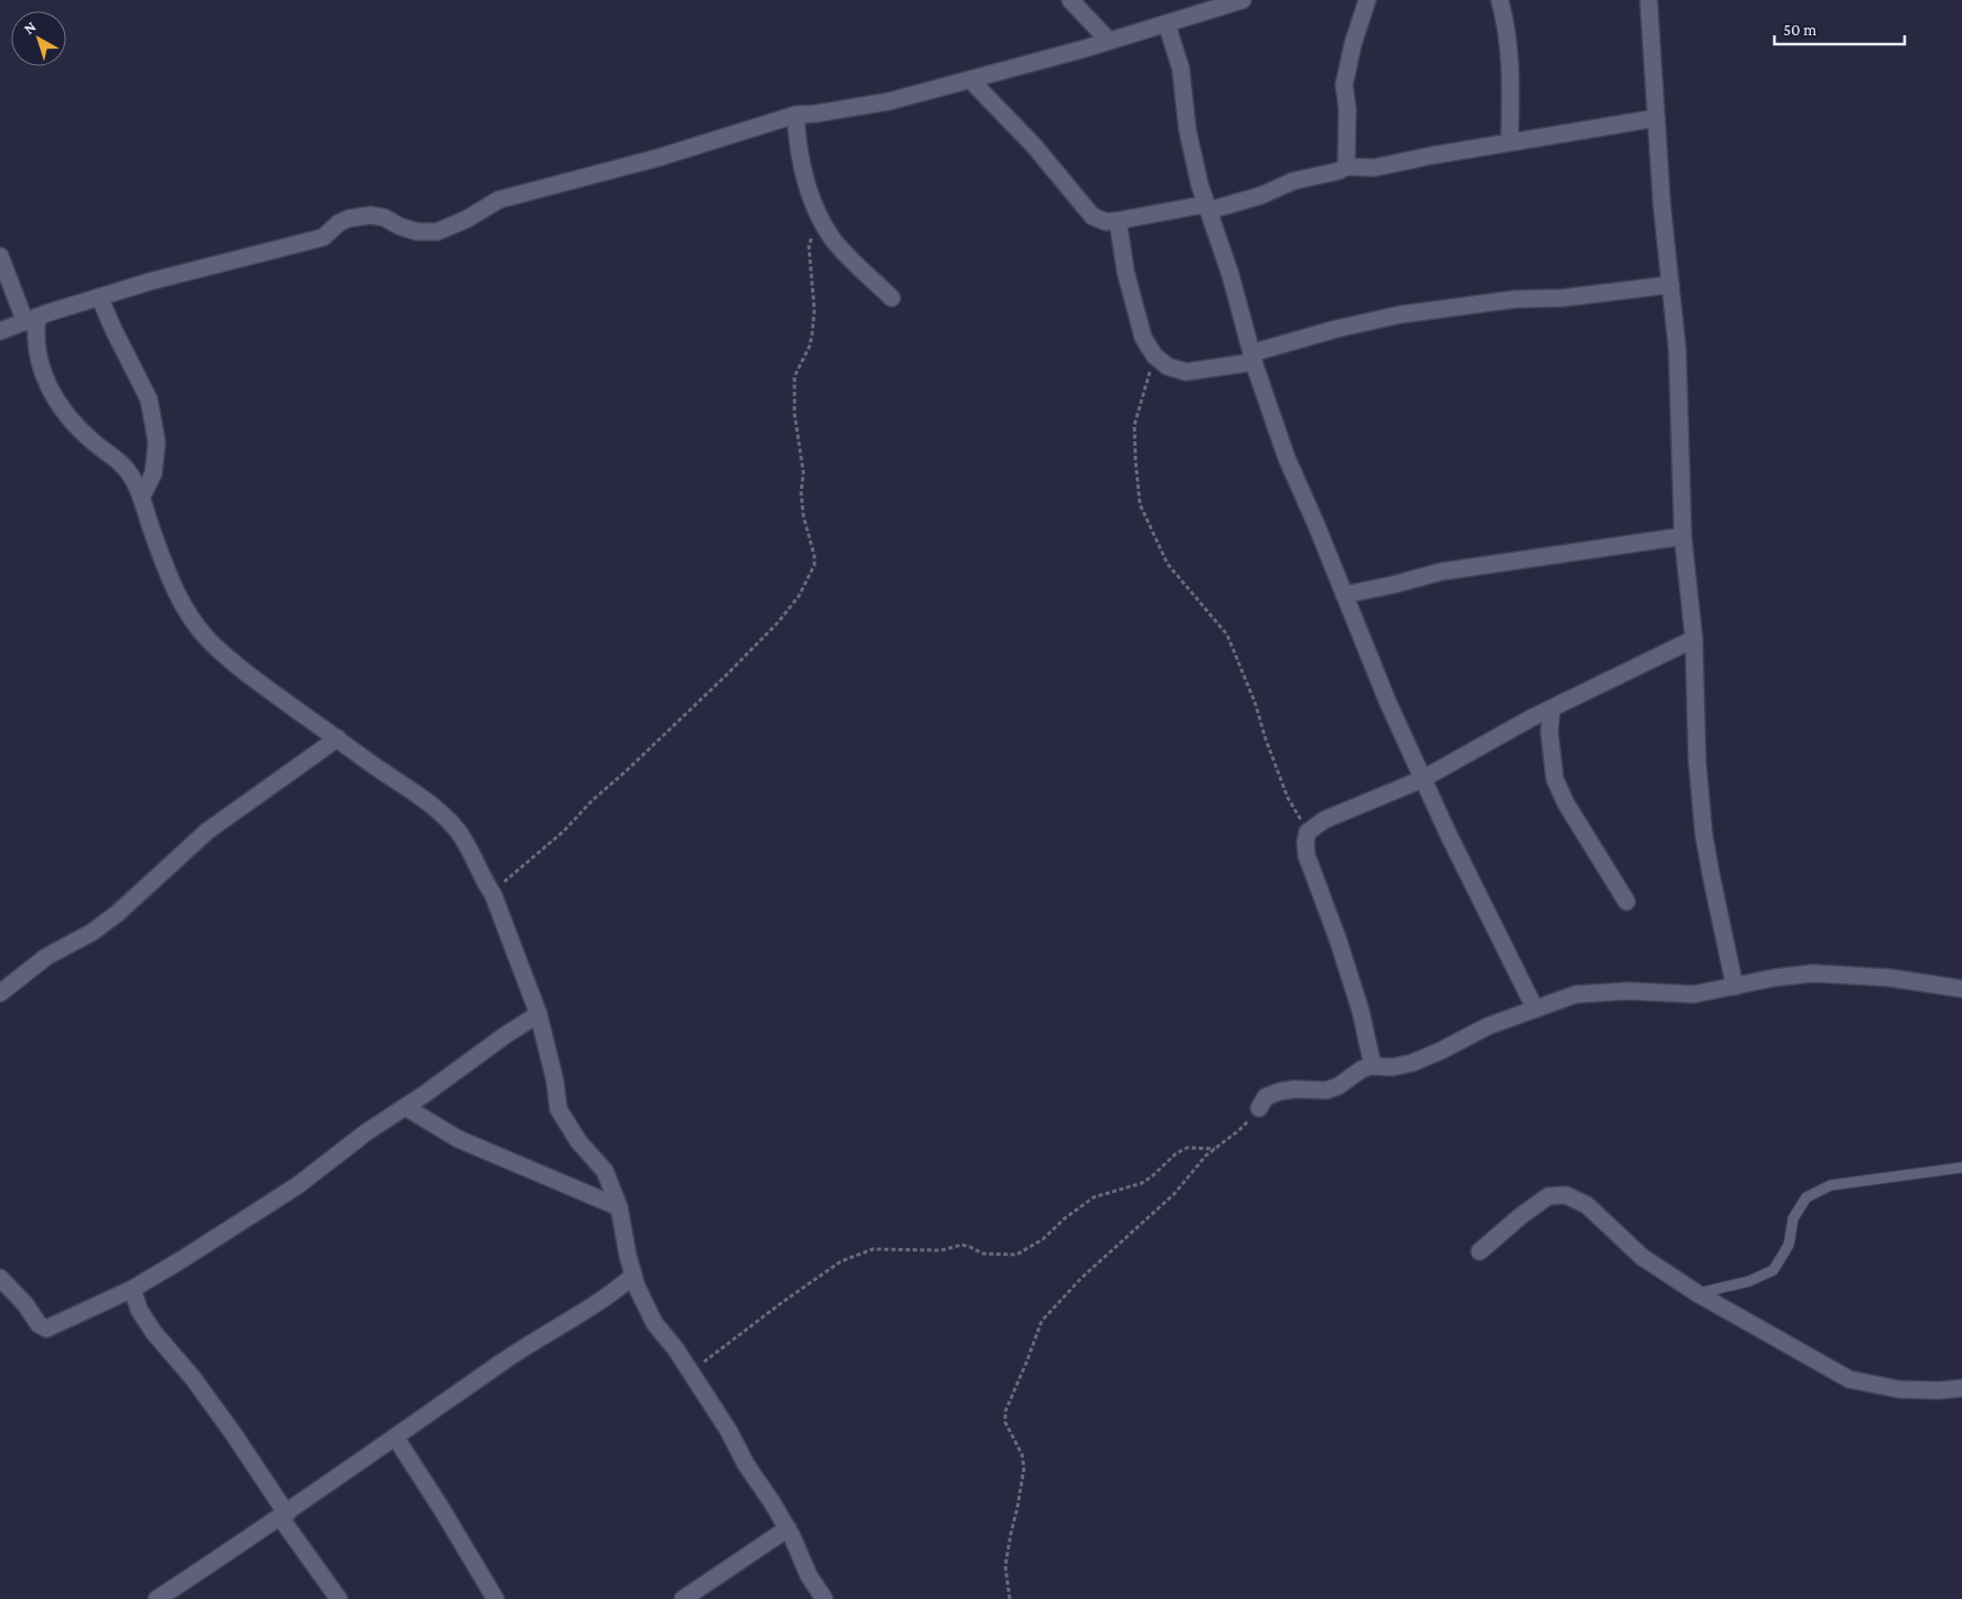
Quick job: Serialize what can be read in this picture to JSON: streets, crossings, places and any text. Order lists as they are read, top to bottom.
{
  "scale_bar": "50 m",
  "north": "top left"
}
